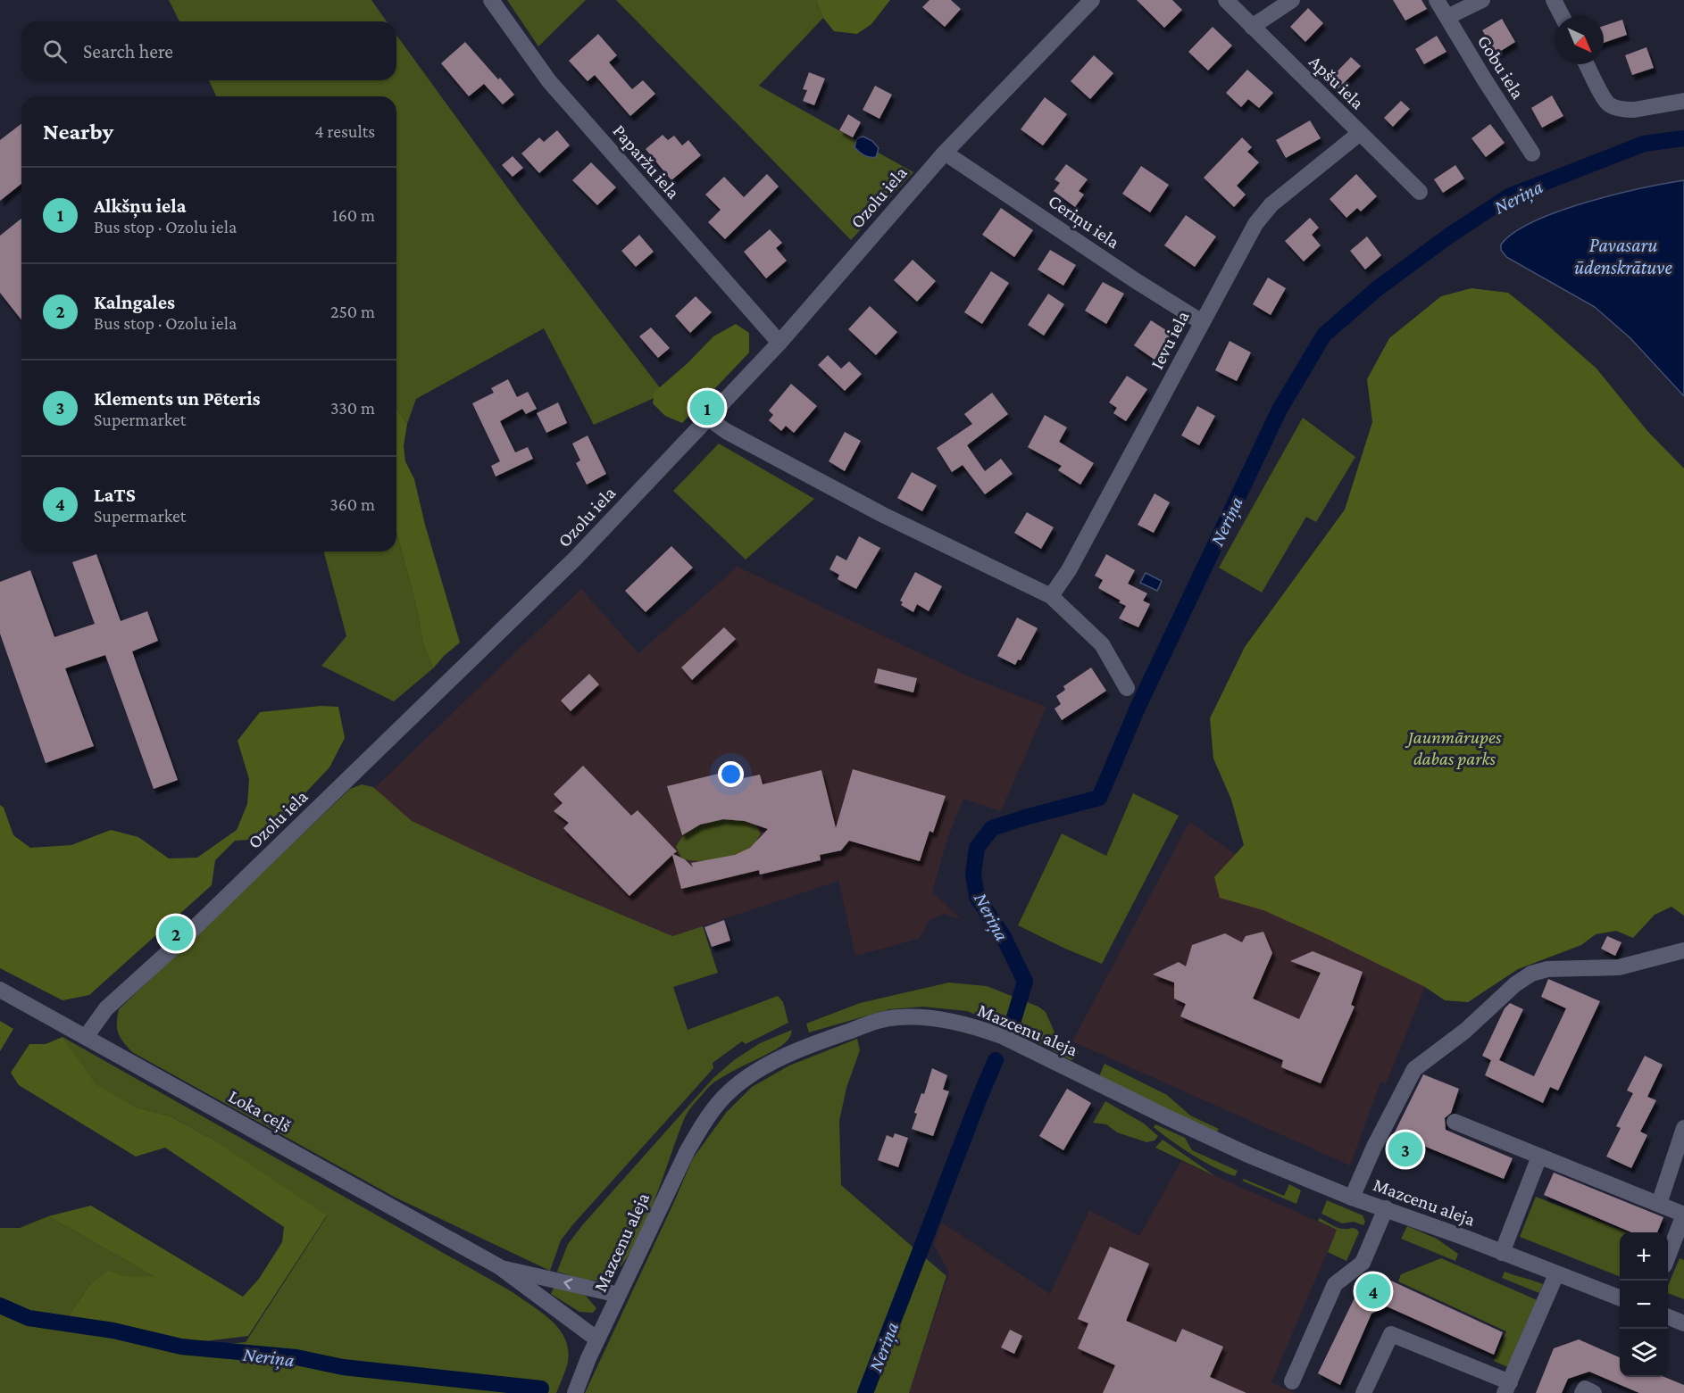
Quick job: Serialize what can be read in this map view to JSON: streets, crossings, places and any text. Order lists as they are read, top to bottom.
{
  "streets": {
    "street": [
      "Gobu iela",
      "Apšu iela",
      "Paparžu iela",
      "Ozolu iela",
      "Ceriņu iela",
      "Ievu iela",
      "Mazcenu aleja",
      "Loka ceļš"
    ]
  },
  "crossings": [
    ["Apšu iela", "Ievu iela"],
    ["Paparžu iela", "Ozolu iela"],
    ["Ozolu iela", "Ceriņu iela"],
    ["Ozolu iela", "Loka ceļš"],
    ["Ceriņu iela", "Ievu iela"],
    ["Mazcenu aleja", "Loka ceļš"]
  ],
  "water": ["Neriņa", "Pavasaru ūdenskrātuve"],
  "parks": ["Jaunmārupes dabas parks"],
  "north": "bottom right",
  "page": {
    "search": "Search here",
    "heading": ["Nearby", "4 results"],
    "list": [
      {
        "mark": "1",
        "name": "Alkšņu iela",
        "note": "Bus stop · Ozolu iela",
        "value": "160 m"
      },
      {
        "mark": "2",
        "name": "Kalngales",
        "note": "Bus stop · Ozolu iela",
        "value": "250 m"
      },
      {
        "mark": "3",
        "name": "Klements un Pēteris",
        "note": "Supermarket",
        "value": "330 m"
      },
      {
        "mark": "4",
        "name": "LaTS",
        "note": "Supermarket",
        "value": "360 m"
      }
    ],
    "pins": [
      "1",
      "2",
      "3",
      "4"
    ],
    "map_buttons": ["+", "−"]
  }
}
